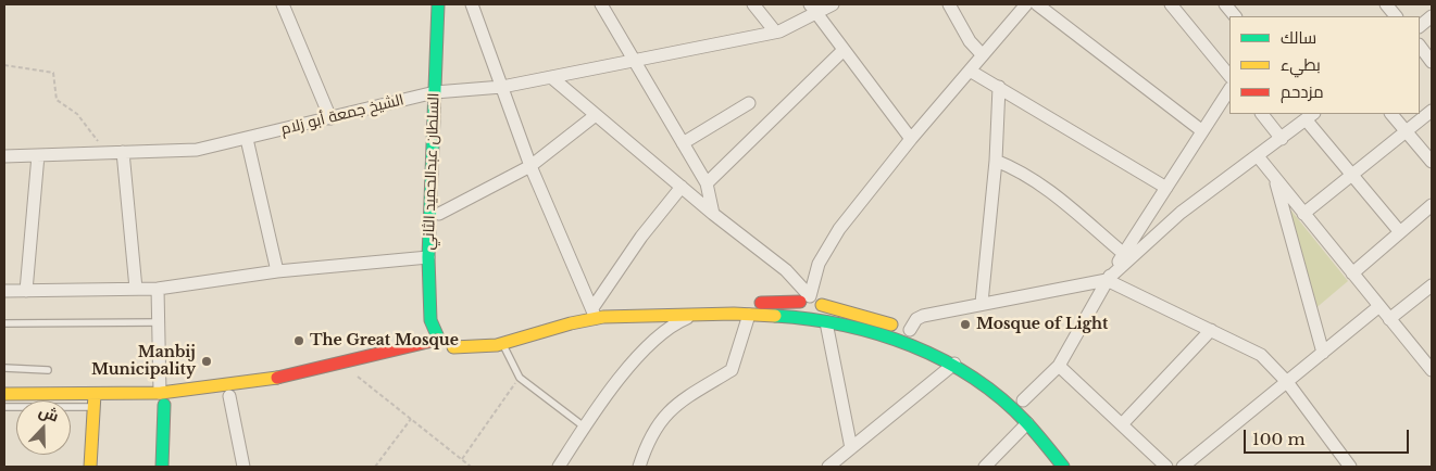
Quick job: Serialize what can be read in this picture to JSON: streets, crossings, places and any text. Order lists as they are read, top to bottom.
{
  "streets": {
    "main road": ["السلطان عبدالحميد الثاني"],
    "street": ["الشيخ جمعة أبو زلام"]
  },
  "crossings": [
    ["الشيخ جمعة أبو زلام", "السلطان عبدالحميد الثاني"]
  ],
  "places": ["Mosque of Light", "The Great Mosque", "Manbij Municipality"],
  "legend": ["سالك", "بطيء", "مزدحم"],
  "scale_bar": "100 m",
  "north": "top"
}
